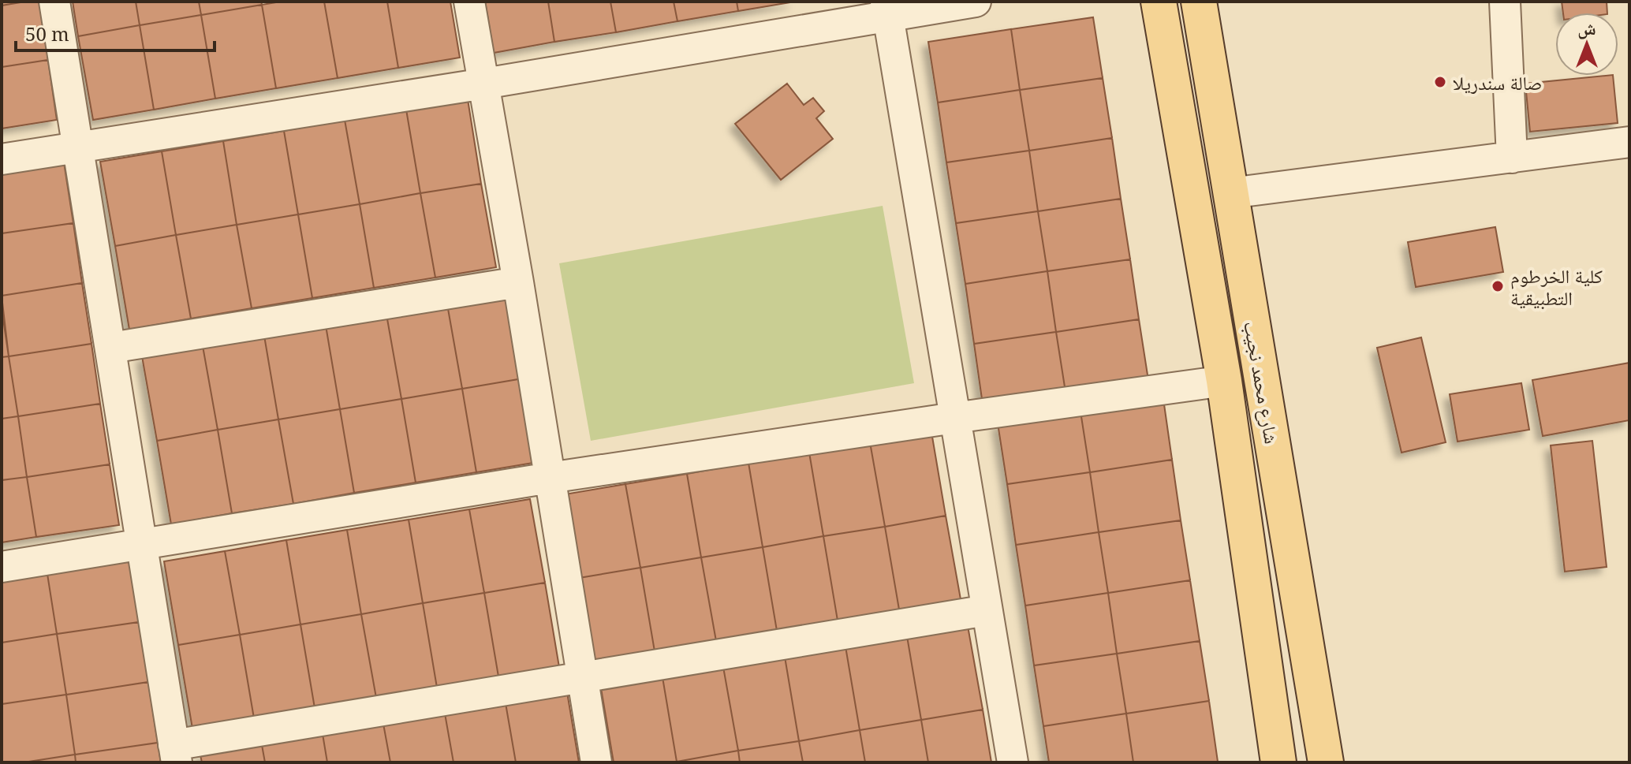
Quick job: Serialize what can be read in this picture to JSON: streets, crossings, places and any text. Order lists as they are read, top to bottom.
{
  "streets": {
    "main road": ["شارع محمد نجيب"]
  },
  "places": ["صالة سندريلا", "كلية الخرطوم التطبيقية"],
  "scale_bar": "50 m",
  "north": "top"
}
